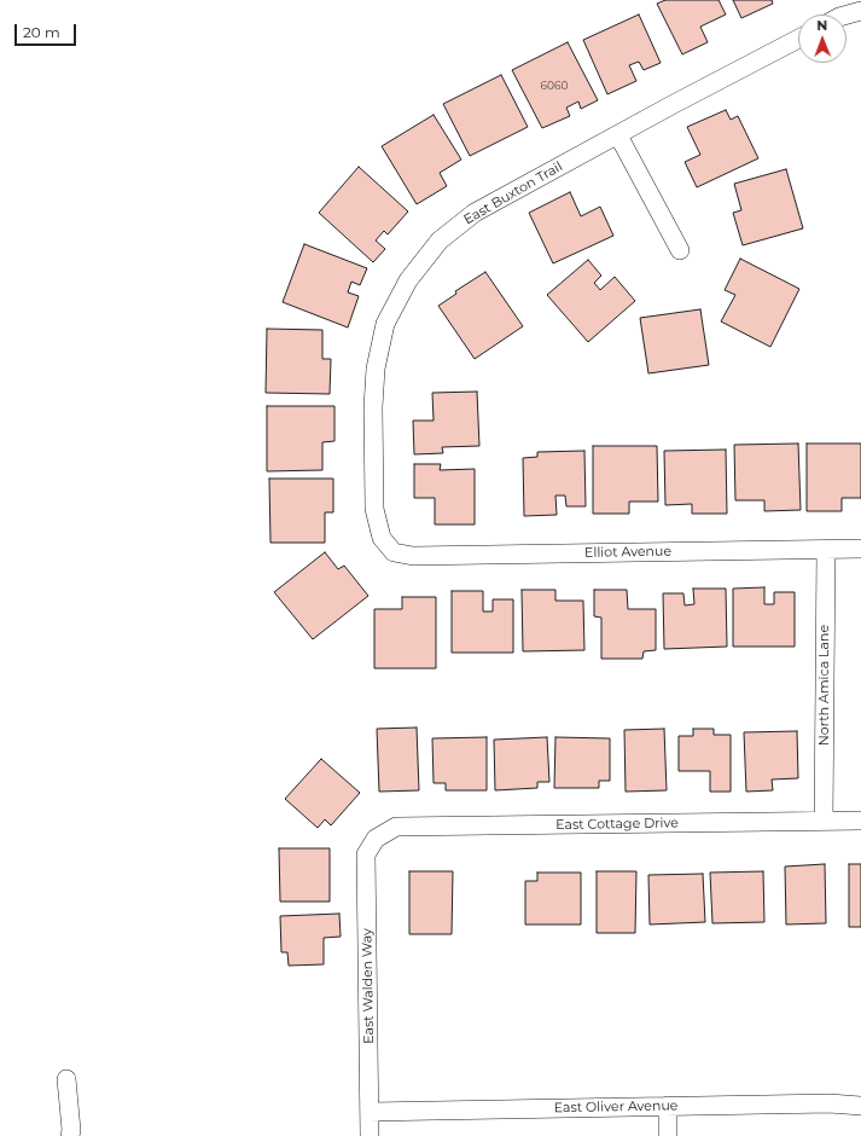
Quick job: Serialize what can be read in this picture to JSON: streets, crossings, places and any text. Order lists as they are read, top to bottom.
{
  "streets": {
    "street": [
      "East Buxton Trail",
      "Elliot Avenue",
      "North Amica Lane",
      "East Cottage Drive",
      "East Walden Way",
      "East Oliver Avenue"
    ]
  },
  "crossings": [
    ["East Buxton Trail", "Elliot Avenue"],
    ["Elliot Avenue", "North Amica Lane"],
    ["North Amica Lane", "East Cottage Drive"],
    ["East Cottage Drive", "East Walden Way"],
    ["East Walden Way", "East Oliver Avenue"]
  ],
  "house_numbers": ["6060"],
  "scale_bar": "20 m",
  "north": "top"
}
